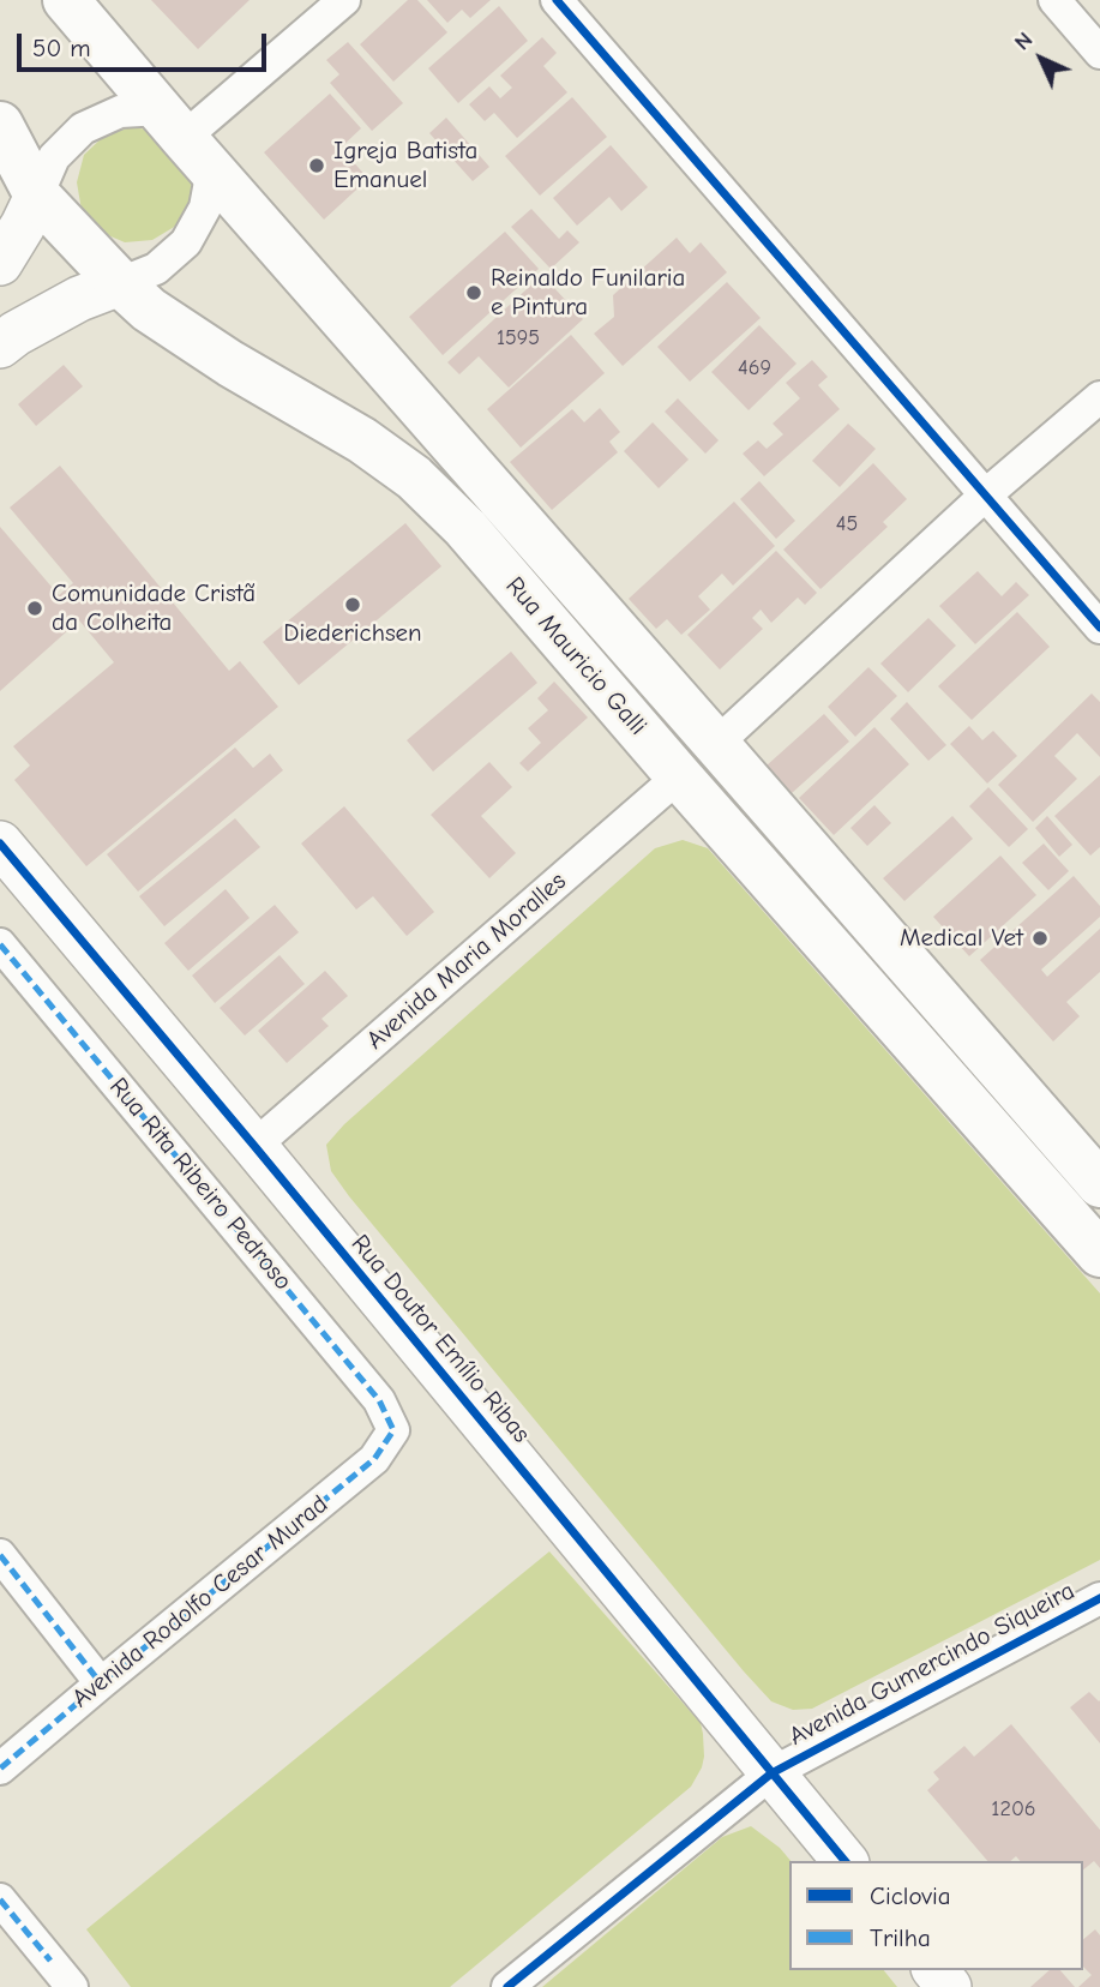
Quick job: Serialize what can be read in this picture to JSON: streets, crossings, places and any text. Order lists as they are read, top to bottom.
{
  "streets": {
    "main road": ["Rua Mauricio Galli"],
    "street": [
      "Avenida Maria Moralles",
      "Rua Rita Ribeiro Pedroso",
      "Rua Doutor Emílio Ribas",
      "Avenida Rodolfo Cesar Murad",
      "Avenida Gumercindo Siqueira"
    ]
  },
  "crossings": [
    ["Rua Mauricio Galli", "Avenida Maria Moralles"],
    ["Avenida Maria Moralles", "Rua Doutor Emílio Ribas"],
    ["Rua Rita Ribeiro Pedroso", "Avenida Rodolfo Cesar Murad"],
    ["Rua Doutor Emílio Ribas", "Avenida Gumercindo Siqueira"]
  ],
  "places": [
    "Igreja Batista Emanuel",
    "Reinaldo Funilaria e Pintura",
    "Diederichsen",
    "Comunidade Cristã da Colheita",
    "Medical Vet"
  ],
  "house_numbers": [
    "1595",
    "469",
    "45",
    "1206"
  ],
  "legend": ["Ciclovia", "Trilha"],
  "scale_bar": "50 m",
  "north": "top left"
}
